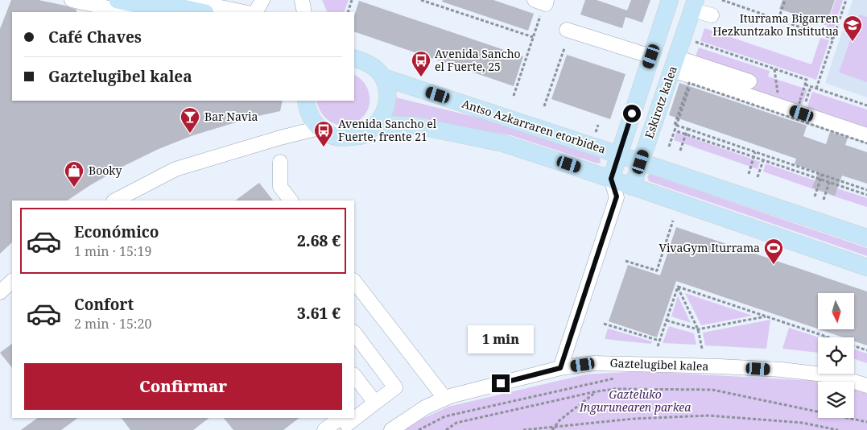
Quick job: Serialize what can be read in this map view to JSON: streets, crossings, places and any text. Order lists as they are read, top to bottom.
{
  "streets": {
    "main road": ["Eskirotz kalea", "Antso Azkarraren etorbidea"],
    "street": ["Gaztelugibel kalea"]
  },
  "crossings": [
    ["Eskirotz kalea", "Antso Azkarraren etorbidea"]
  ],
  "parks": ["Gazteluko Ingurunearen parkea"],
  "places": {
    "school or university": ["Iturrama Bigarren Hezkuntzako Institutua"],
    "bus stop": ["Avenida Sancho el Fuerte, 25", "Avenida Sancho el Fuerte, frente 21"],
    "bar": ["Bar Navia"],
    "shop": ["Booky"],
    "sports": ["VivaGym Iturrama"]
  },
  "north": "bottom",
  "page": {
    "banner": ["Café Chaves", "Gaztelugibel kalea"],
    "list": [
      {
        "name": "Económico",
        "note": "1 min · 15:19",
        "value": "2.68 €"
      },
      {
        "name": "Confort",
        "note": "2 min · 15:20",
        "value": "3.61 €"
      }
    ],
    "bubble": "1 min",
    "buttons": "Confirmar"
  }
}
